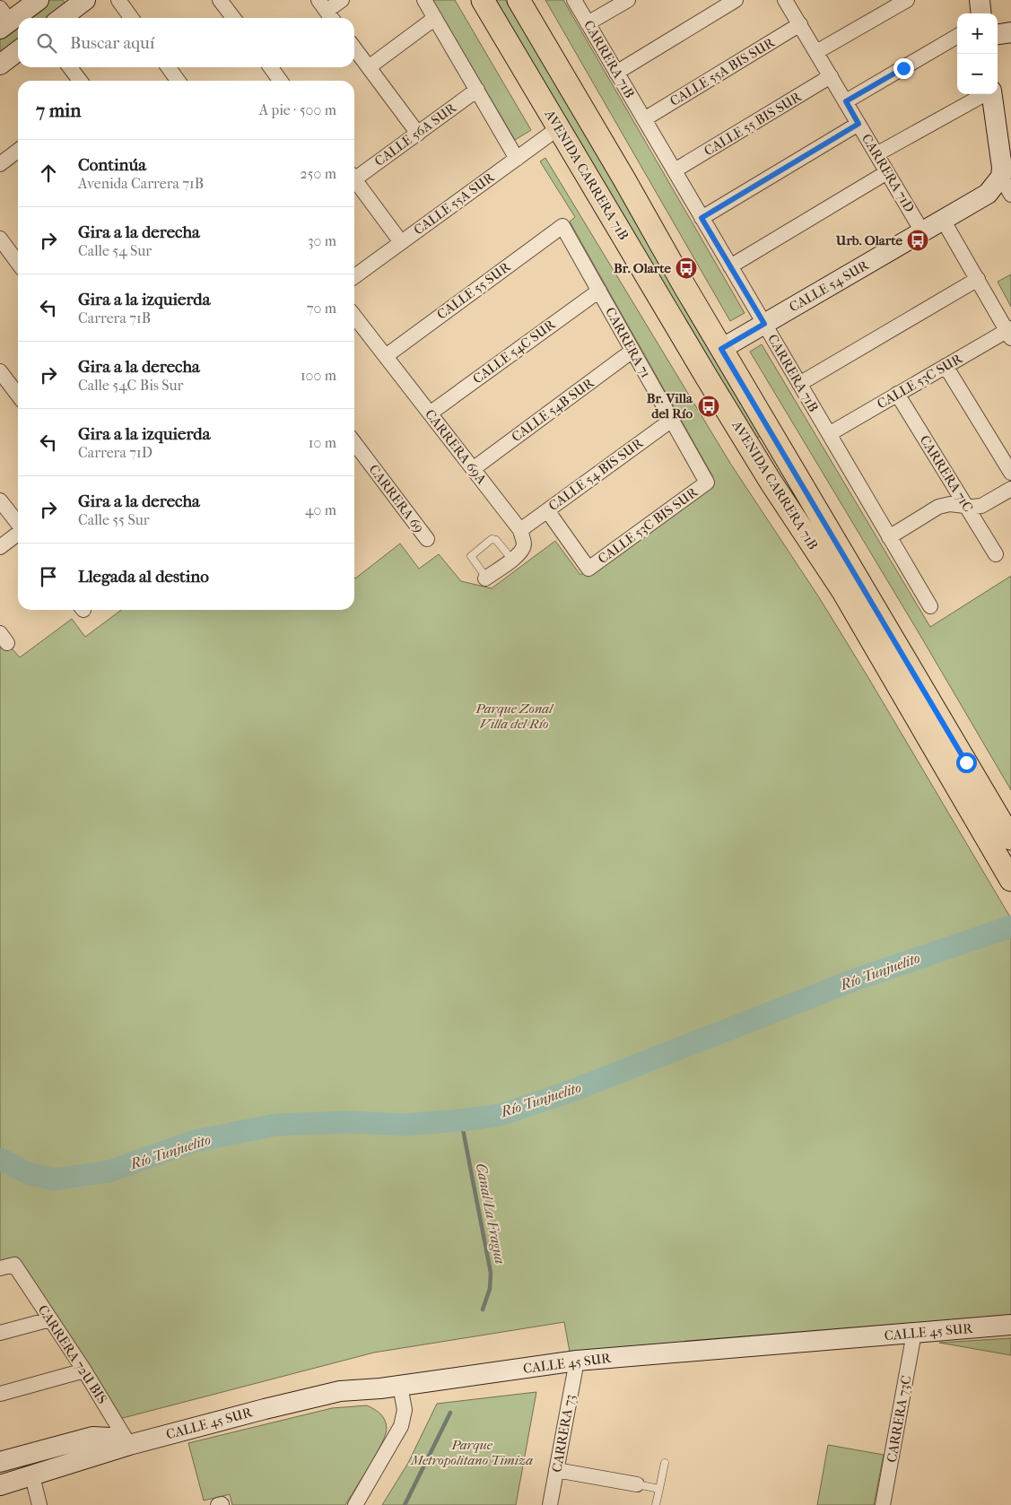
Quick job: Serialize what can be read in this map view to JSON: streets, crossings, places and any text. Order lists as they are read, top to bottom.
{
  "streets": {
    "main road": ["AVENIDA CARRERA 71B"],
    "street": [
      "CARRERA 71B",
      "CALLE 55A BIS SUR",
      "CALLE 55 BIS SUR",
      "CALLE 56A SUR",
      "CARRERA 71D",
      "CALLE 55A SUR",
      "CALLE 54 SUR",
      "CALLE 55 SUR",
      "CARRERA 71",
      "CALLE 54C SUR",
      "CALLE 53C SUR",
      "CALLE 54B SUR",
      "CARRERA 69A",
      "CARRERA 71C",
      "CALLE 54 BIS SUR",
      "CARRERA 69",
      "CALLE 53C BIS SUR",
      "CALLE 45 SUR",
      "CARRERA 72U BIS",
      "CARRERA 73C",
      "CARRERA 73"
    ]
  },
  "crossings": [
    ["CARRERA 71B", "CALLE 55A BIS SUR"],
    ["CARRERA 71B", "CALLE 55 BIS SUR"],
    ["CARRERA 71B", "CALLE 54 SUR"],
    ["CARRERA 71B", "CALLE 53C SUR"],
    ["CALLE 55A BIS SUR", "CARRERA 71D"],
    ["CALLE 55 BIS SUR", "CARRERA 71D"],
    ["CARRERA 71D", "CALLE 54 SUR"],
    ["AVENIDA CARRERA 71B", "CALLE 55A SUR"],
    ["AVENIDA CARRERA 71B", "CALLE 54 SUR"],
    ["CALLE 55 SUR", "CARRERA 71"],
    ["CALLE 55 SUR", "CARRERA 69A"],
    ["CARRERA 71", "CALLE 54C SUR"],
    ["CARRERA 71", "CALLE 54B SUR"],
    ["CARRERA 71", "CALLE 54 BIS SUR"],
    ["CARRERA 71", "CALLE 53C BIS SUR"],
    ["CALLE 54C SUR", "CARRERA 69A"],
    ["CALLE 53C SUR", "CARRERA 71C"],
    ["CALLE 54B SUR", "CARRERA 69A"],
    ["CARRERA 69A", "CALLE 54 BIS SUR"],
    ["CALLE 54 BIS SUR", "CALLE 53C BIS SUR"],
    ["CALLE 45 SUR", "CARRERA 72U BIS"],
    ["CALLE 45 SUR", "CARRERA 73C"],
    ["CALLE 45 SUR", "CARRERA 73"]
  ],
  "water": ["Río Tunjuelito", "Canal La Fragua"],
  "parks": ["Parque Zonal Villa del Río", "Parque Metropolitano Timiza"],
  "places": {
    "bus stop": ["Urb. Olarte", "Br. Olarte", "Br. Villa del Río"]
  },
  "page": {
    "map_buttons": ["+", "−"],
    "search": "Buscar aquí",
    "heading": ["7 min", "A pie · 500 m"],
    "list": [
      ["Continúa", "Avenida Carrera 71B", "250 m"],
      ["Gira a la derecha", "Calle 54 Sur", "30 m"],
      ["Gira a la izquierda", "Carrera 71B", "70 m"],
      ["Gira a la derecha", "Calle 54C Bis Sur", "100 m"],
      ["Gira a la izquierda", "Carrera 71D", "10 m"],
      ["Gira a la derecha", "Calle 55 Sur", "40 m"],
      "Llegada al destino"
    ]
  }
}
